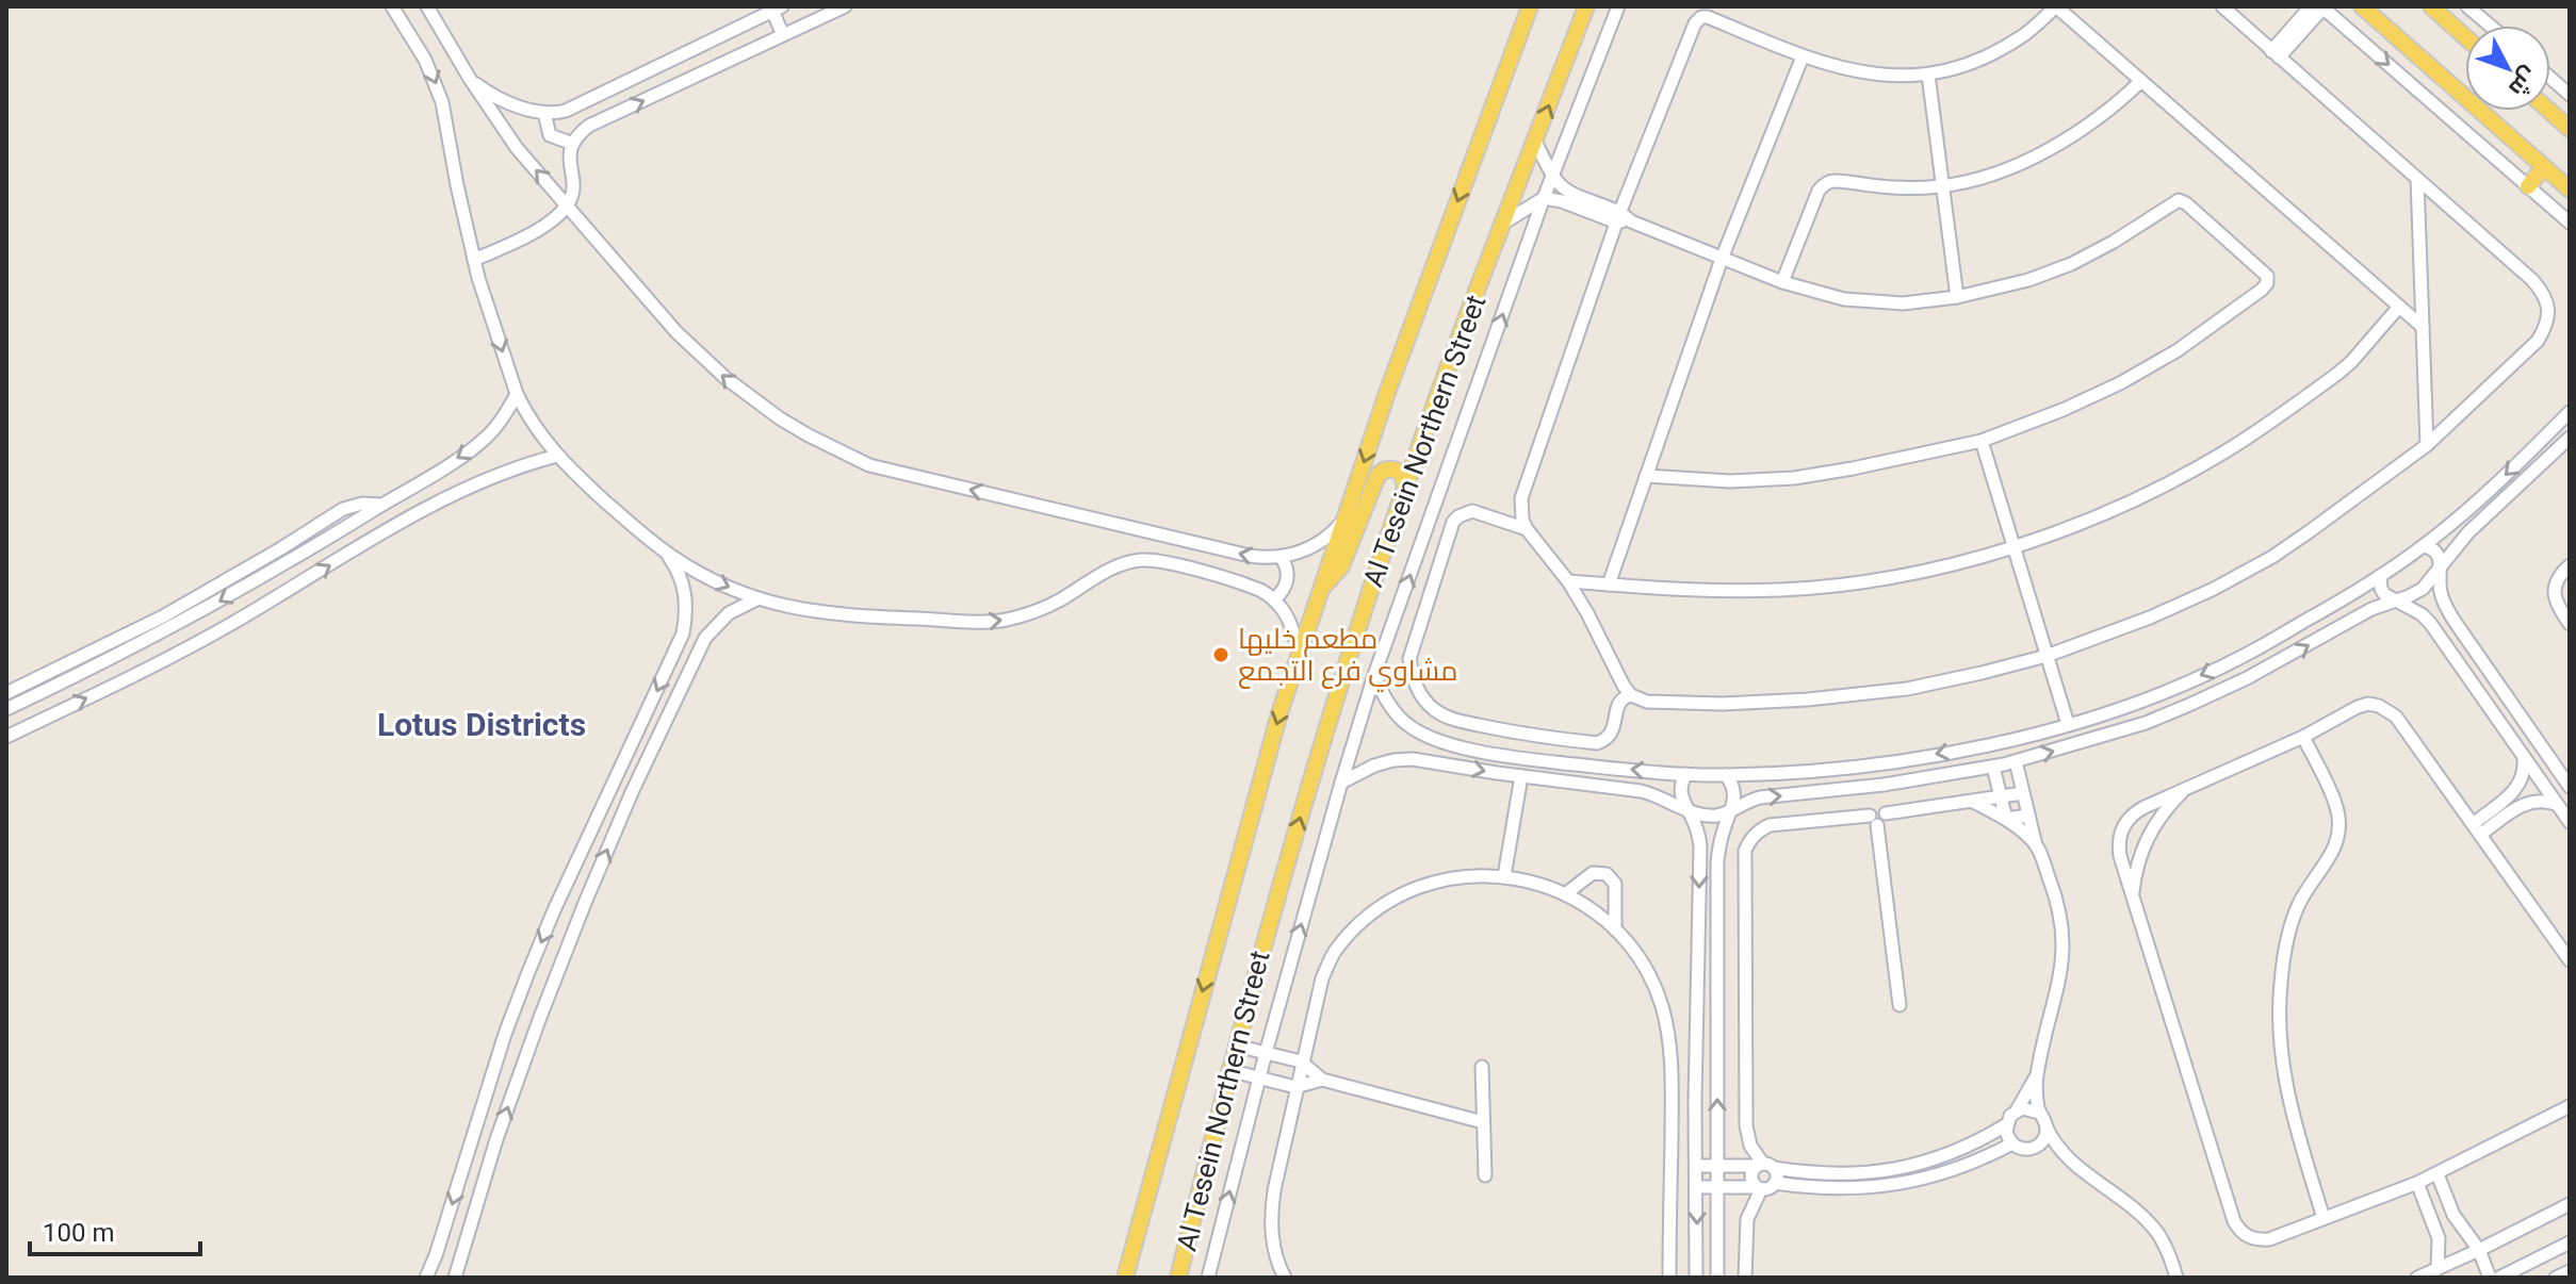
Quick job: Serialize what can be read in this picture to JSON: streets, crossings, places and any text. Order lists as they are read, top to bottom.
{
  "streets": {
    "main road": ["Al Tesein Northern Street"]
  },
  "districts": ["Lotus Districts"],
  "places": ["مطعم خليها مشاوي فرع التجمع"],
  "scale_bar": "100 m",
  "north": "bottom right"
}
